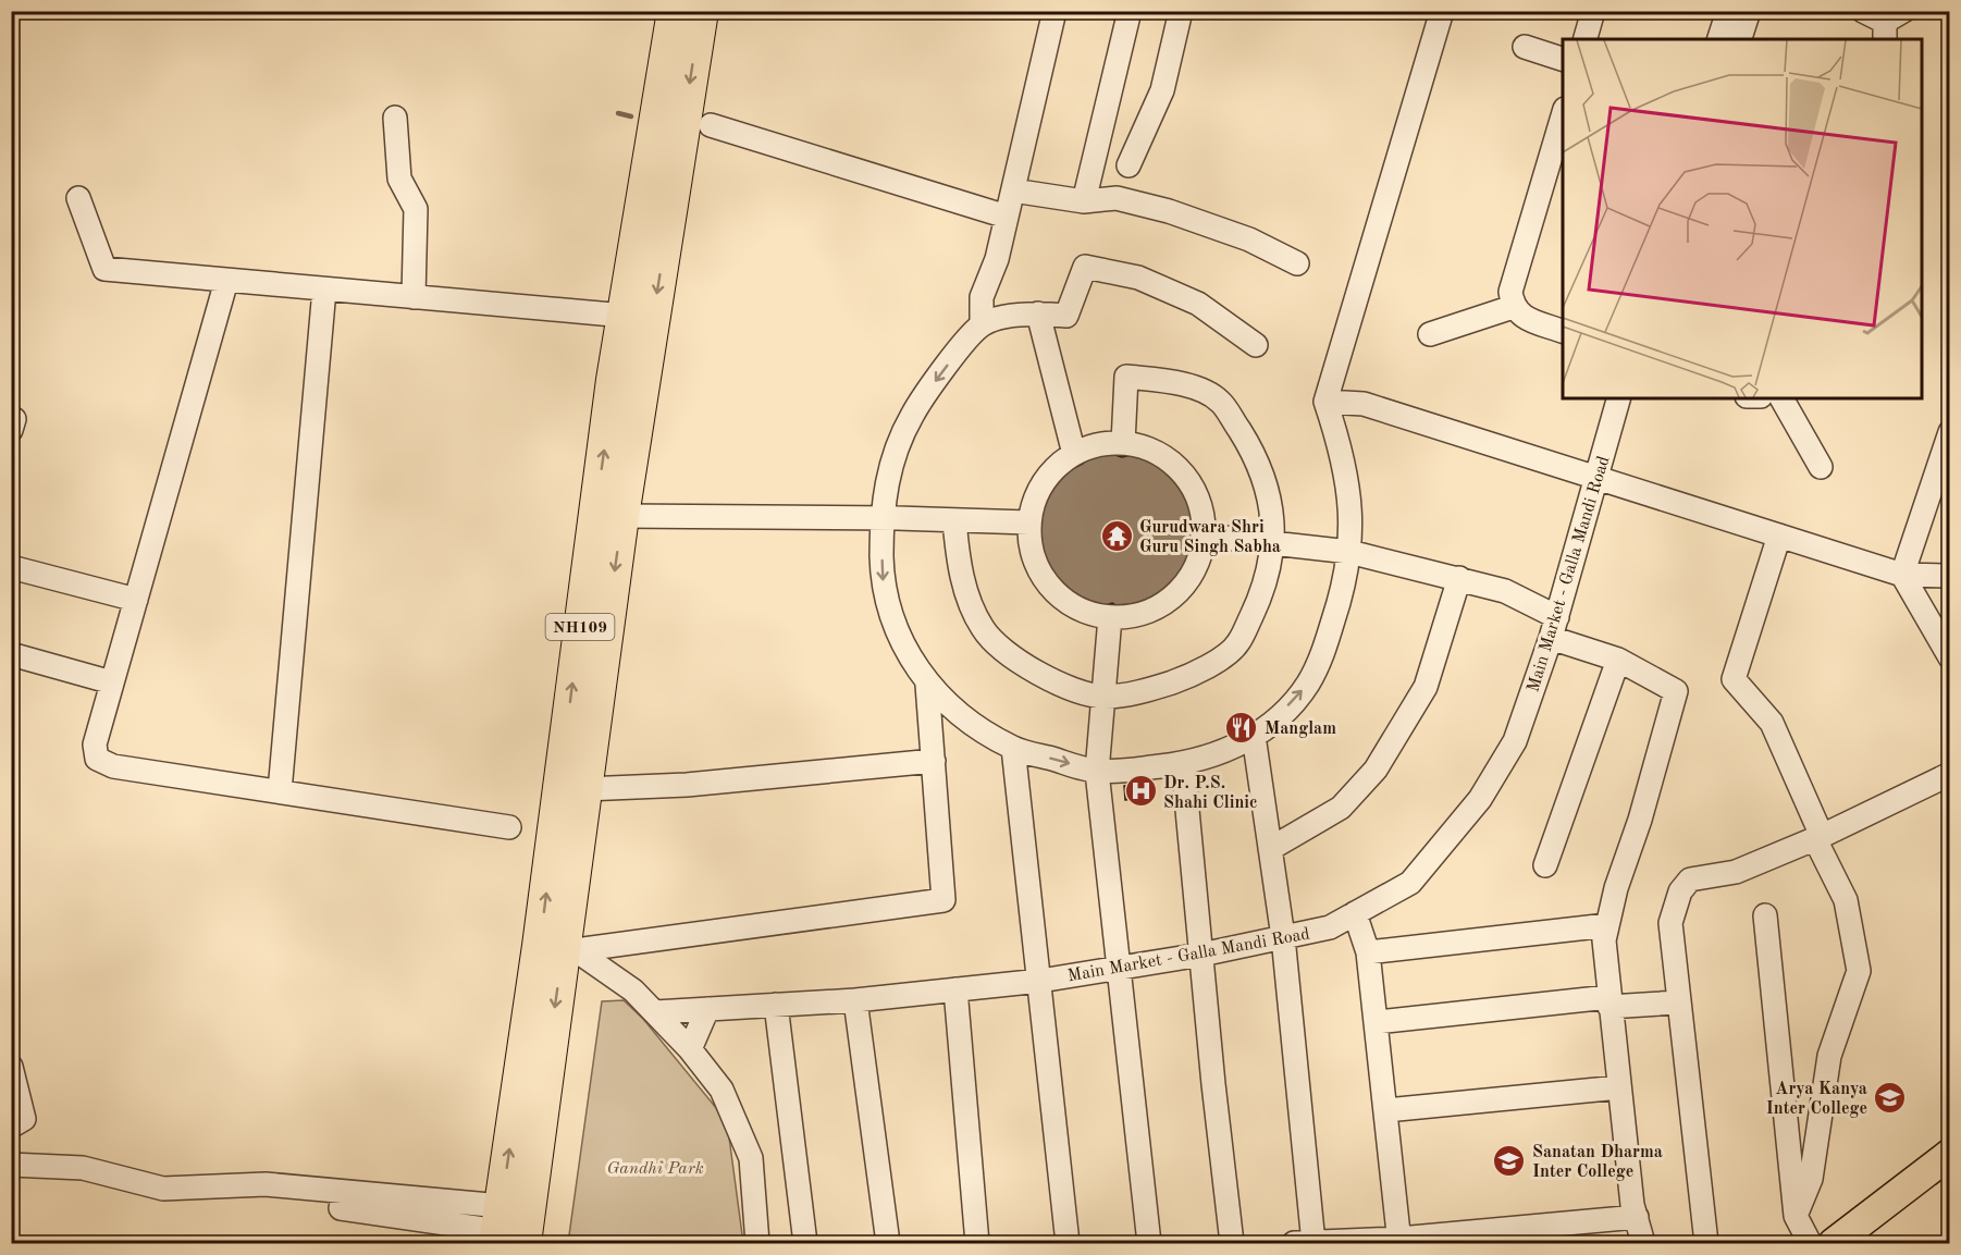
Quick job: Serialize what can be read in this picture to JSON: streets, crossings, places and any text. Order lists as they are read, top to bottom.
{
  "streets": {
    "highway": ["NH109"],
    "street": ["Main Market - Galla Mandi Road"]
  },
  "parks": ["Gandhi Park"],
  "places": {
    "temple": ["Gurudwara Shri Guru Singh Sabha"],
    "restaurant": ["Manglam"],
    "hospital": ["Dr. P.S. Shahi Clinic"],
    "school or university": ["Arya Kanya Inter College", "Sanatan Dharma Inter College"]
  }
}
